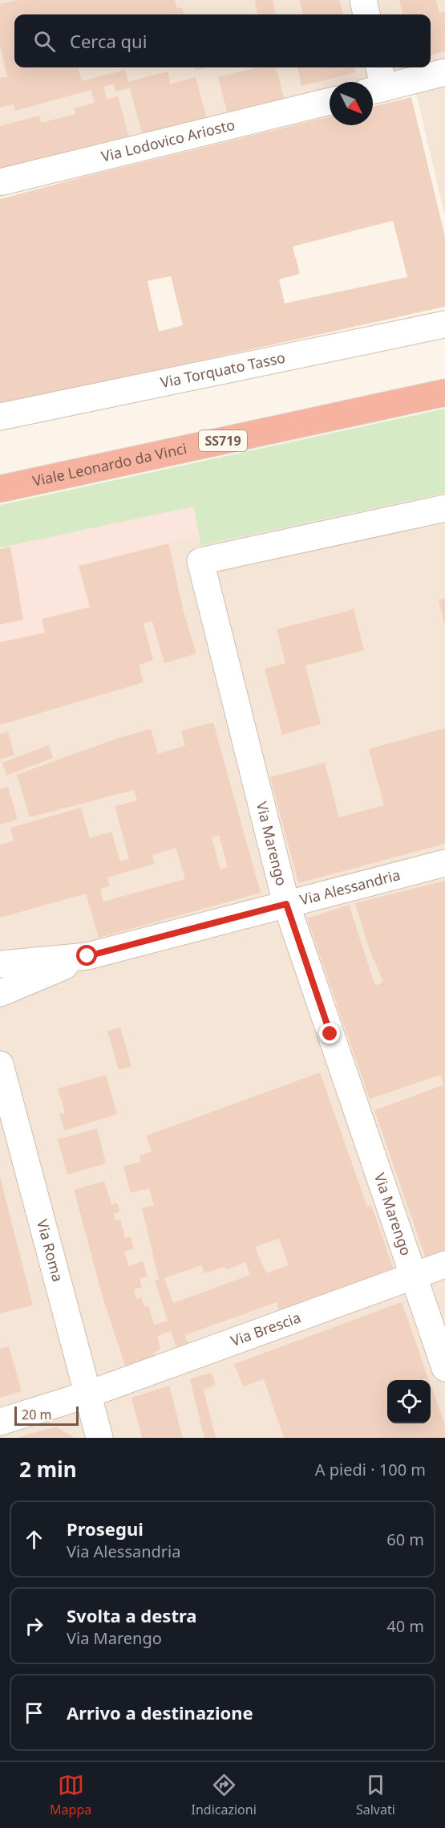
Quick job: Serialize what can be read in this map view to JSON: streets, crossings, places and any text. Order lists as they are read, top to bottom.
{
  "streets": {
    "highway": ["SS719", "Viale Leonardo da Vinci"],
    "street": [
      "Via Lodovico Ariosto",
      "Via Torquato Tasso",
      "Via Marengo",
      "Via Alessandria",
      "Via Roma",
      "Via Brescia"
    ]
  },
  "crossings": [
    ["Via Marengo", "Via Alessandria"],
    ["Via Marengo", "Via Brescia"],
    ["Via Roma", "Via Brescia"]
  ],
  "scale_bar": "20 m",
  "north": "bottom right",
  "page": {
    "search": "Cerca qui",
    "scale": "20 m",
    "heading": ["2 min", "A piedi · 100 m"],
    "list": [
      ["Prosegui", "Via Alessandria", "60 m"],
      ["Svolta a destra", "Via Marengo", "40 m"],
      "Arrivo a destinazione"
    ],
    "nav": ["Mappa", "Indicazioni", "Salvati"]
  }
}
